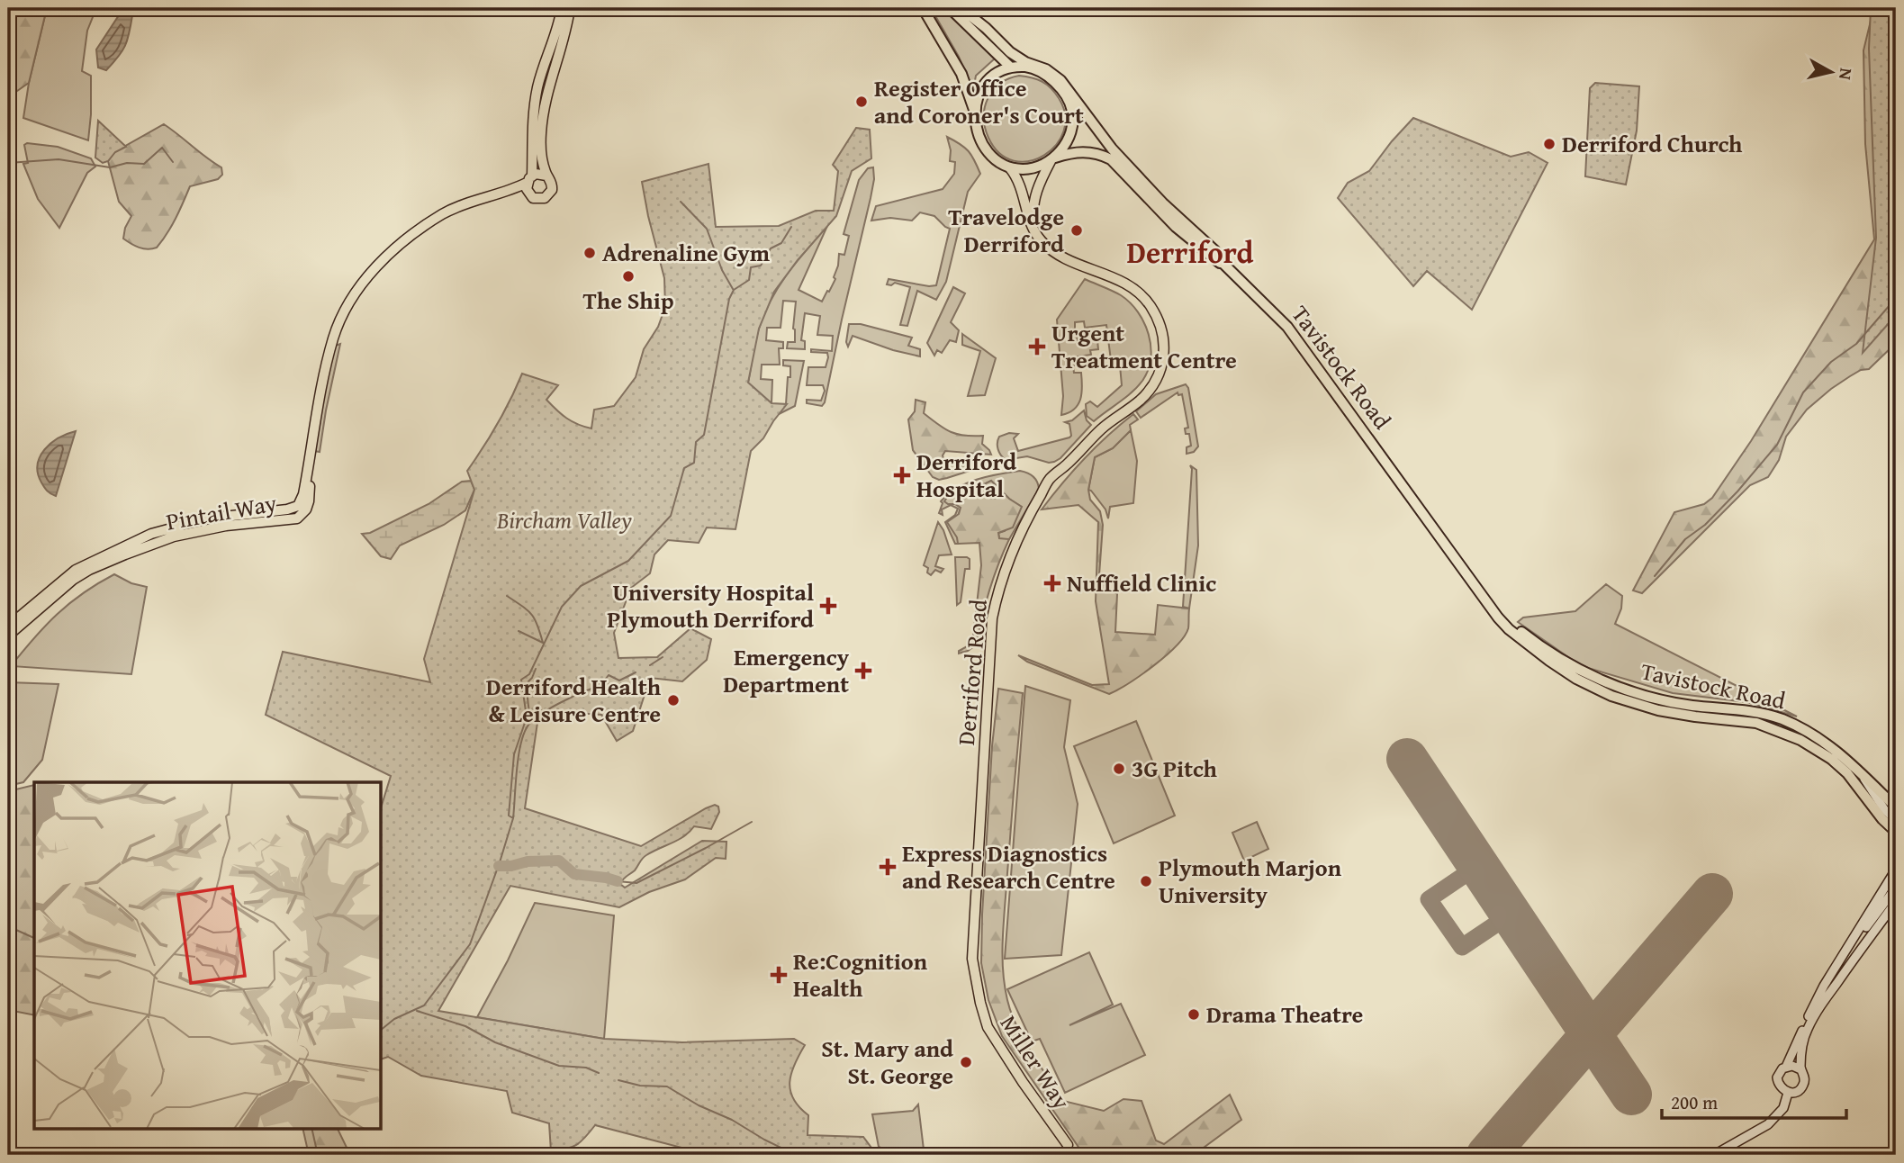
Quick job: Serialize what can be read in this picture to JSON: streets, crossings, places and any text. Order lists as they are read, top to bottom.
{
  "streets": {
    "highway": ["Tavistock Road"],
    "main road": ["Pintail Way", "Derriford Road", "Miller Way"]
  },
  "crossings": [
    ["Tavistock Road", "Derriford Road"],
    ["Derriford Road", "Miller Way"]
  ],
  "districts": ["Derriford"],
  "parks": ["Bircham Valley"],
  "places": {
    "other": [
      "Register Office and Coroner's Court",
      "Derriford Church",
      "Travelodge Derriford",
      "Adrenaline Gym",
      "The Ship",
      "Derriford Health & Leisure Centre",
      "3G Pitch",
      "Plymouth Marjon University",
      "Drama Theatre",
      "St. Mary and St. George"
    ],
    "health": [
      "Urgent Treatment Centre",
      "Derriford Hospital",
      "Nuffield Clinic",
      "University Hospital Plymouth Derriford",
      "Emergency Department",
      "Express Diagnostics and Research Centre",
      "Re:Cognition Health"
    ]
  },
  "scale_bar": "200 m",
  "north": "right"
}
